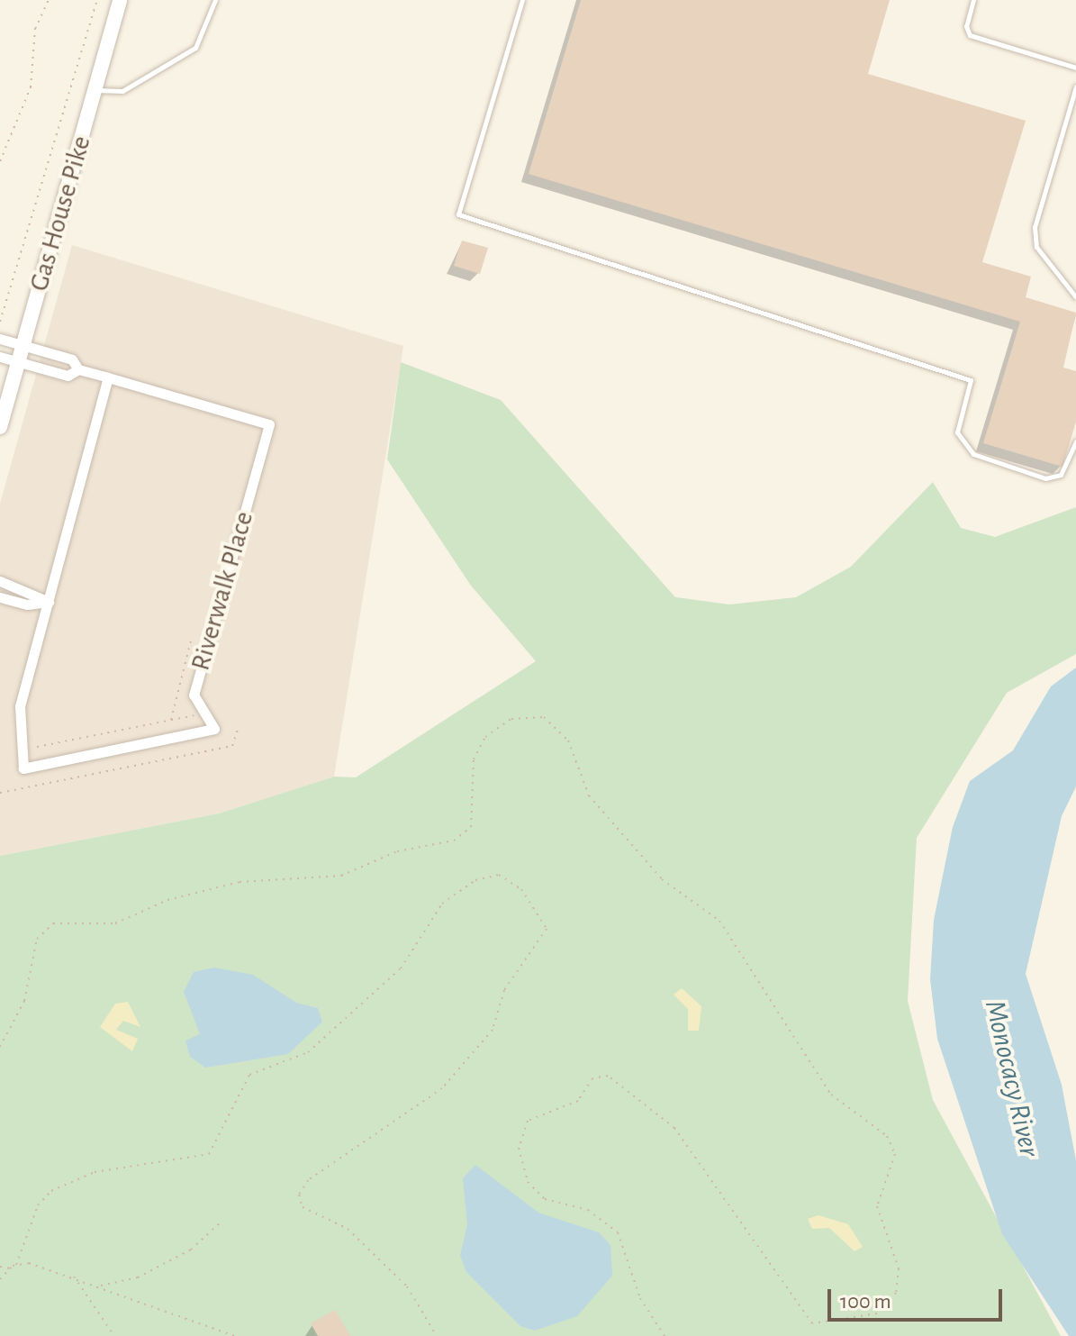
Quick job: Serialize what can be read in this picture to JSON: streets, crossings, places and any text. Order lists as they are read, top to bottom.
{
  "streets": {
    "main road": ["Gas House Pike"],
    "street": ["Riverwalk Place"]
  },
  "crossings": [
    ["Gas House Pike", "Riverwalk Place"]
  ],
  "water": ["Monocacy River"],
  "scale_bar": "100 m"
}
